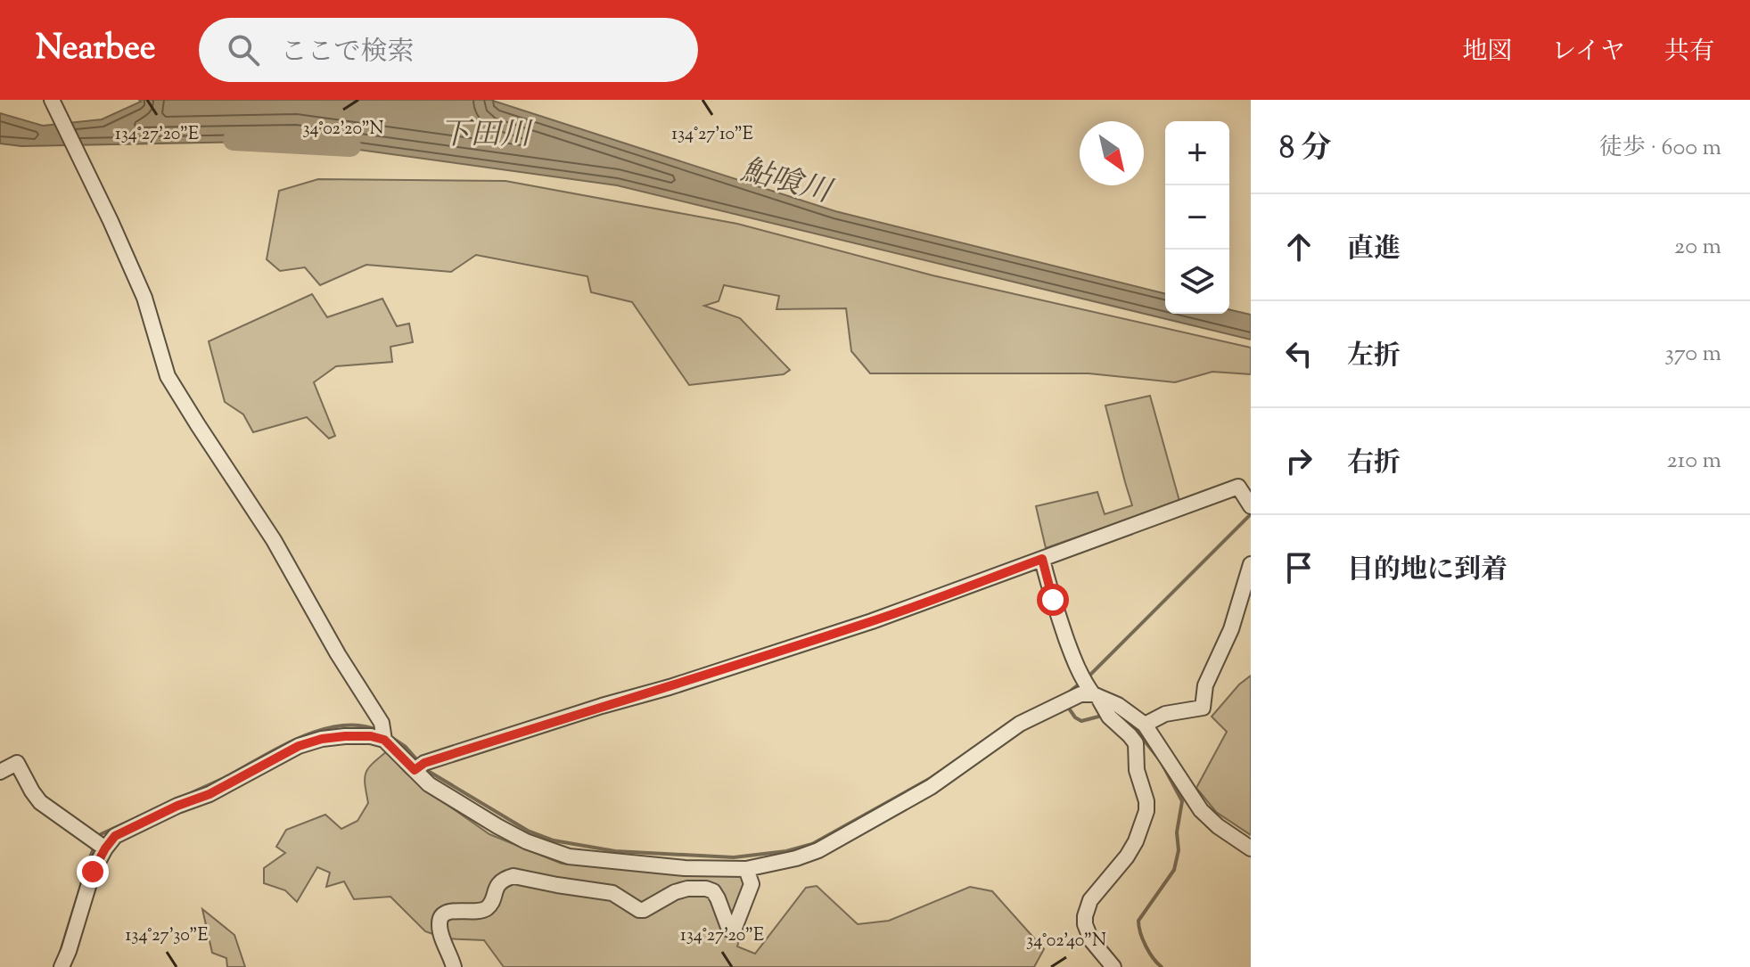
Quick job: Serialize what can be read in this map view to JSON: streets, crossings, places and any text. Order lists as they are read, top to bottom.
{
  "water": ["下田川", "鮎喰川"],
  "north": "bottom right",
  "page": {
    "header": "Nearbee",
    "search": "ここで検索",
    "nav": ["地図", "レイヤ", "共有"],
    "heading": ["8 分", "徒歩 · 600 m"],
    "map_buttons": ["+", "−"],
    "list": [
      ["直進", "20 m"],
      ["左折", "370 m"],
      ["右折", "210 m"],
      "目的地に到着"
    ]
  },
  "coordinates": [
    "34°02'20\"N",
    "134°27'20\"E",
    "134°27'10\"E",
    "134°27'30\"E",
    "34°02'40\"N"
  ]
}
